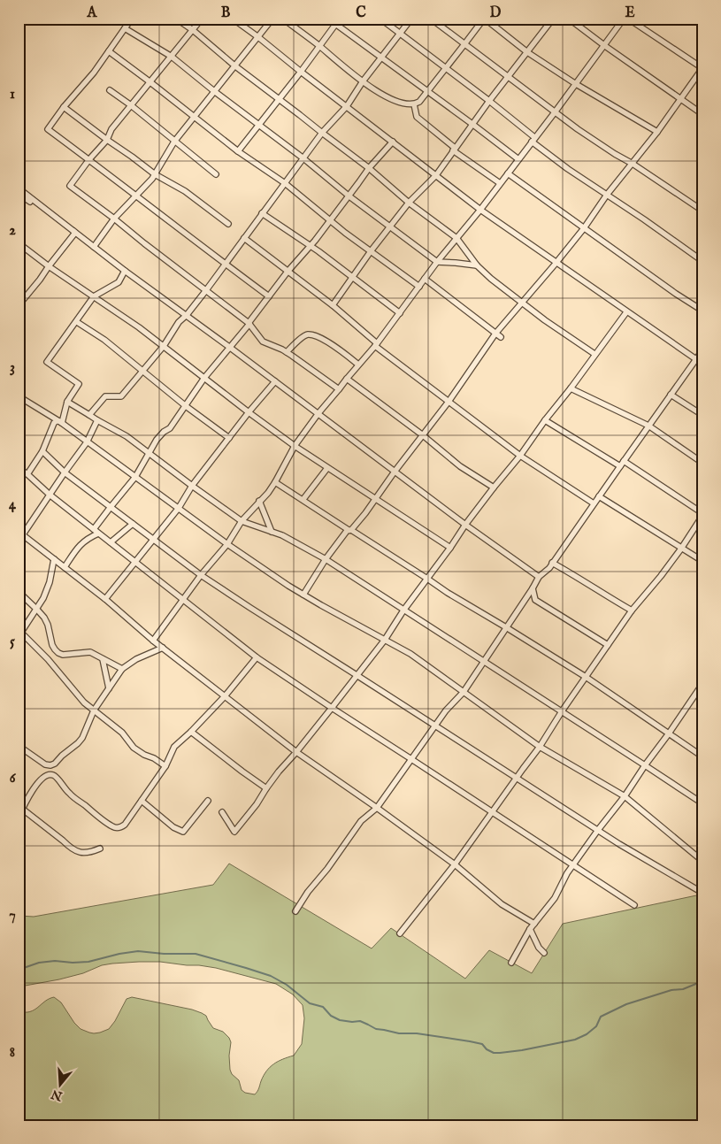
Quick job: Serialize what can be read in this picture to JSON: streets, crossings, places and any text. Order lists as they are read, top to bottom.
{
  "north": "bottom",
  "grid": {
    "columns": [
      "A",
      "B",
      "C",
      "D",
      "E"
    ],
    "rows": [
      "1",
      "2",
      "3",
      "4",
      "5",
      "6",
      "7",
      "8"
    ]
  }
}
